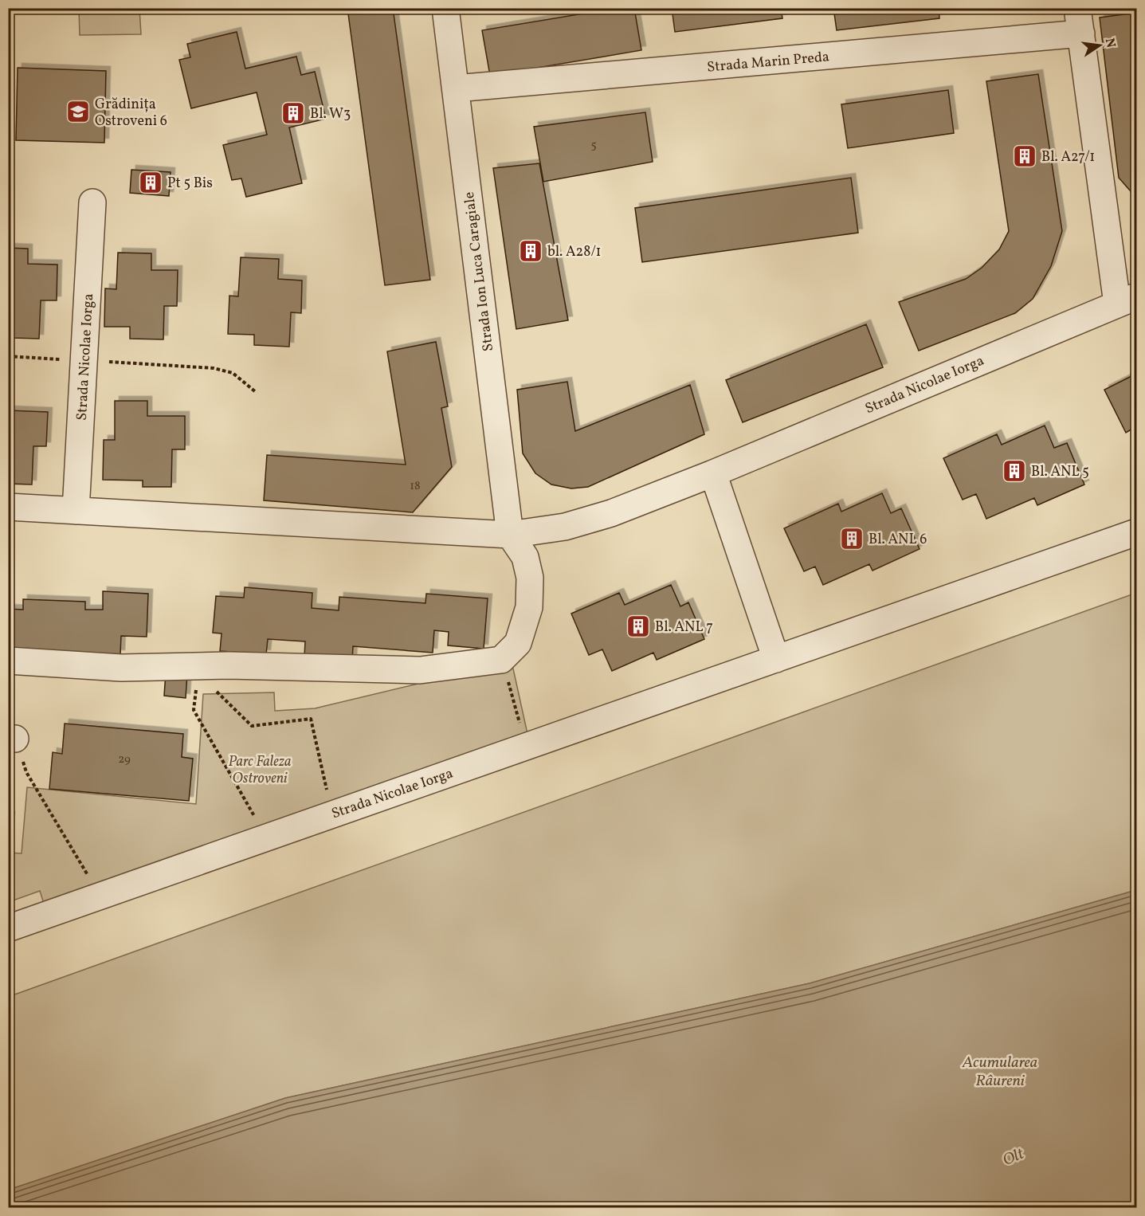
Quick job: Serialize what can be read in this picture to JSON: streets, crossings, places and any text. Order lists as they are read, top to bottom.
{
  "streets": {
    "street": ["Strada Marin Preda", "Strada Ion Luca Caragiale", "Strada Nicolae Iorga"]
  },
  "crossings": [
    ["Strada Marin Preda", "Strada Ion Luca Caragiale"],
    ["Strada Ion Luca Caragiale", "Strada Nicolae Iorga"]
  ],
  "water": ["Acumularea Râureni", "Olt"],
  "parks": ["Parc Faleza Ostroveni"],
  "places": {
    "school or university": ["Grădinița Ostroveni 6"],
    "building": [
      "Bl. W3",
      "Bl. A27/1",
      "Pt 5 Bis",
      "bl. A28/1",
      "Bl. ANL 5",
      "Bl. ANL 6",
      "Bl. ANL 7"
    ]
  },
  "house_numbers": ["5", "18", "29"],
  "north": "right"
}
